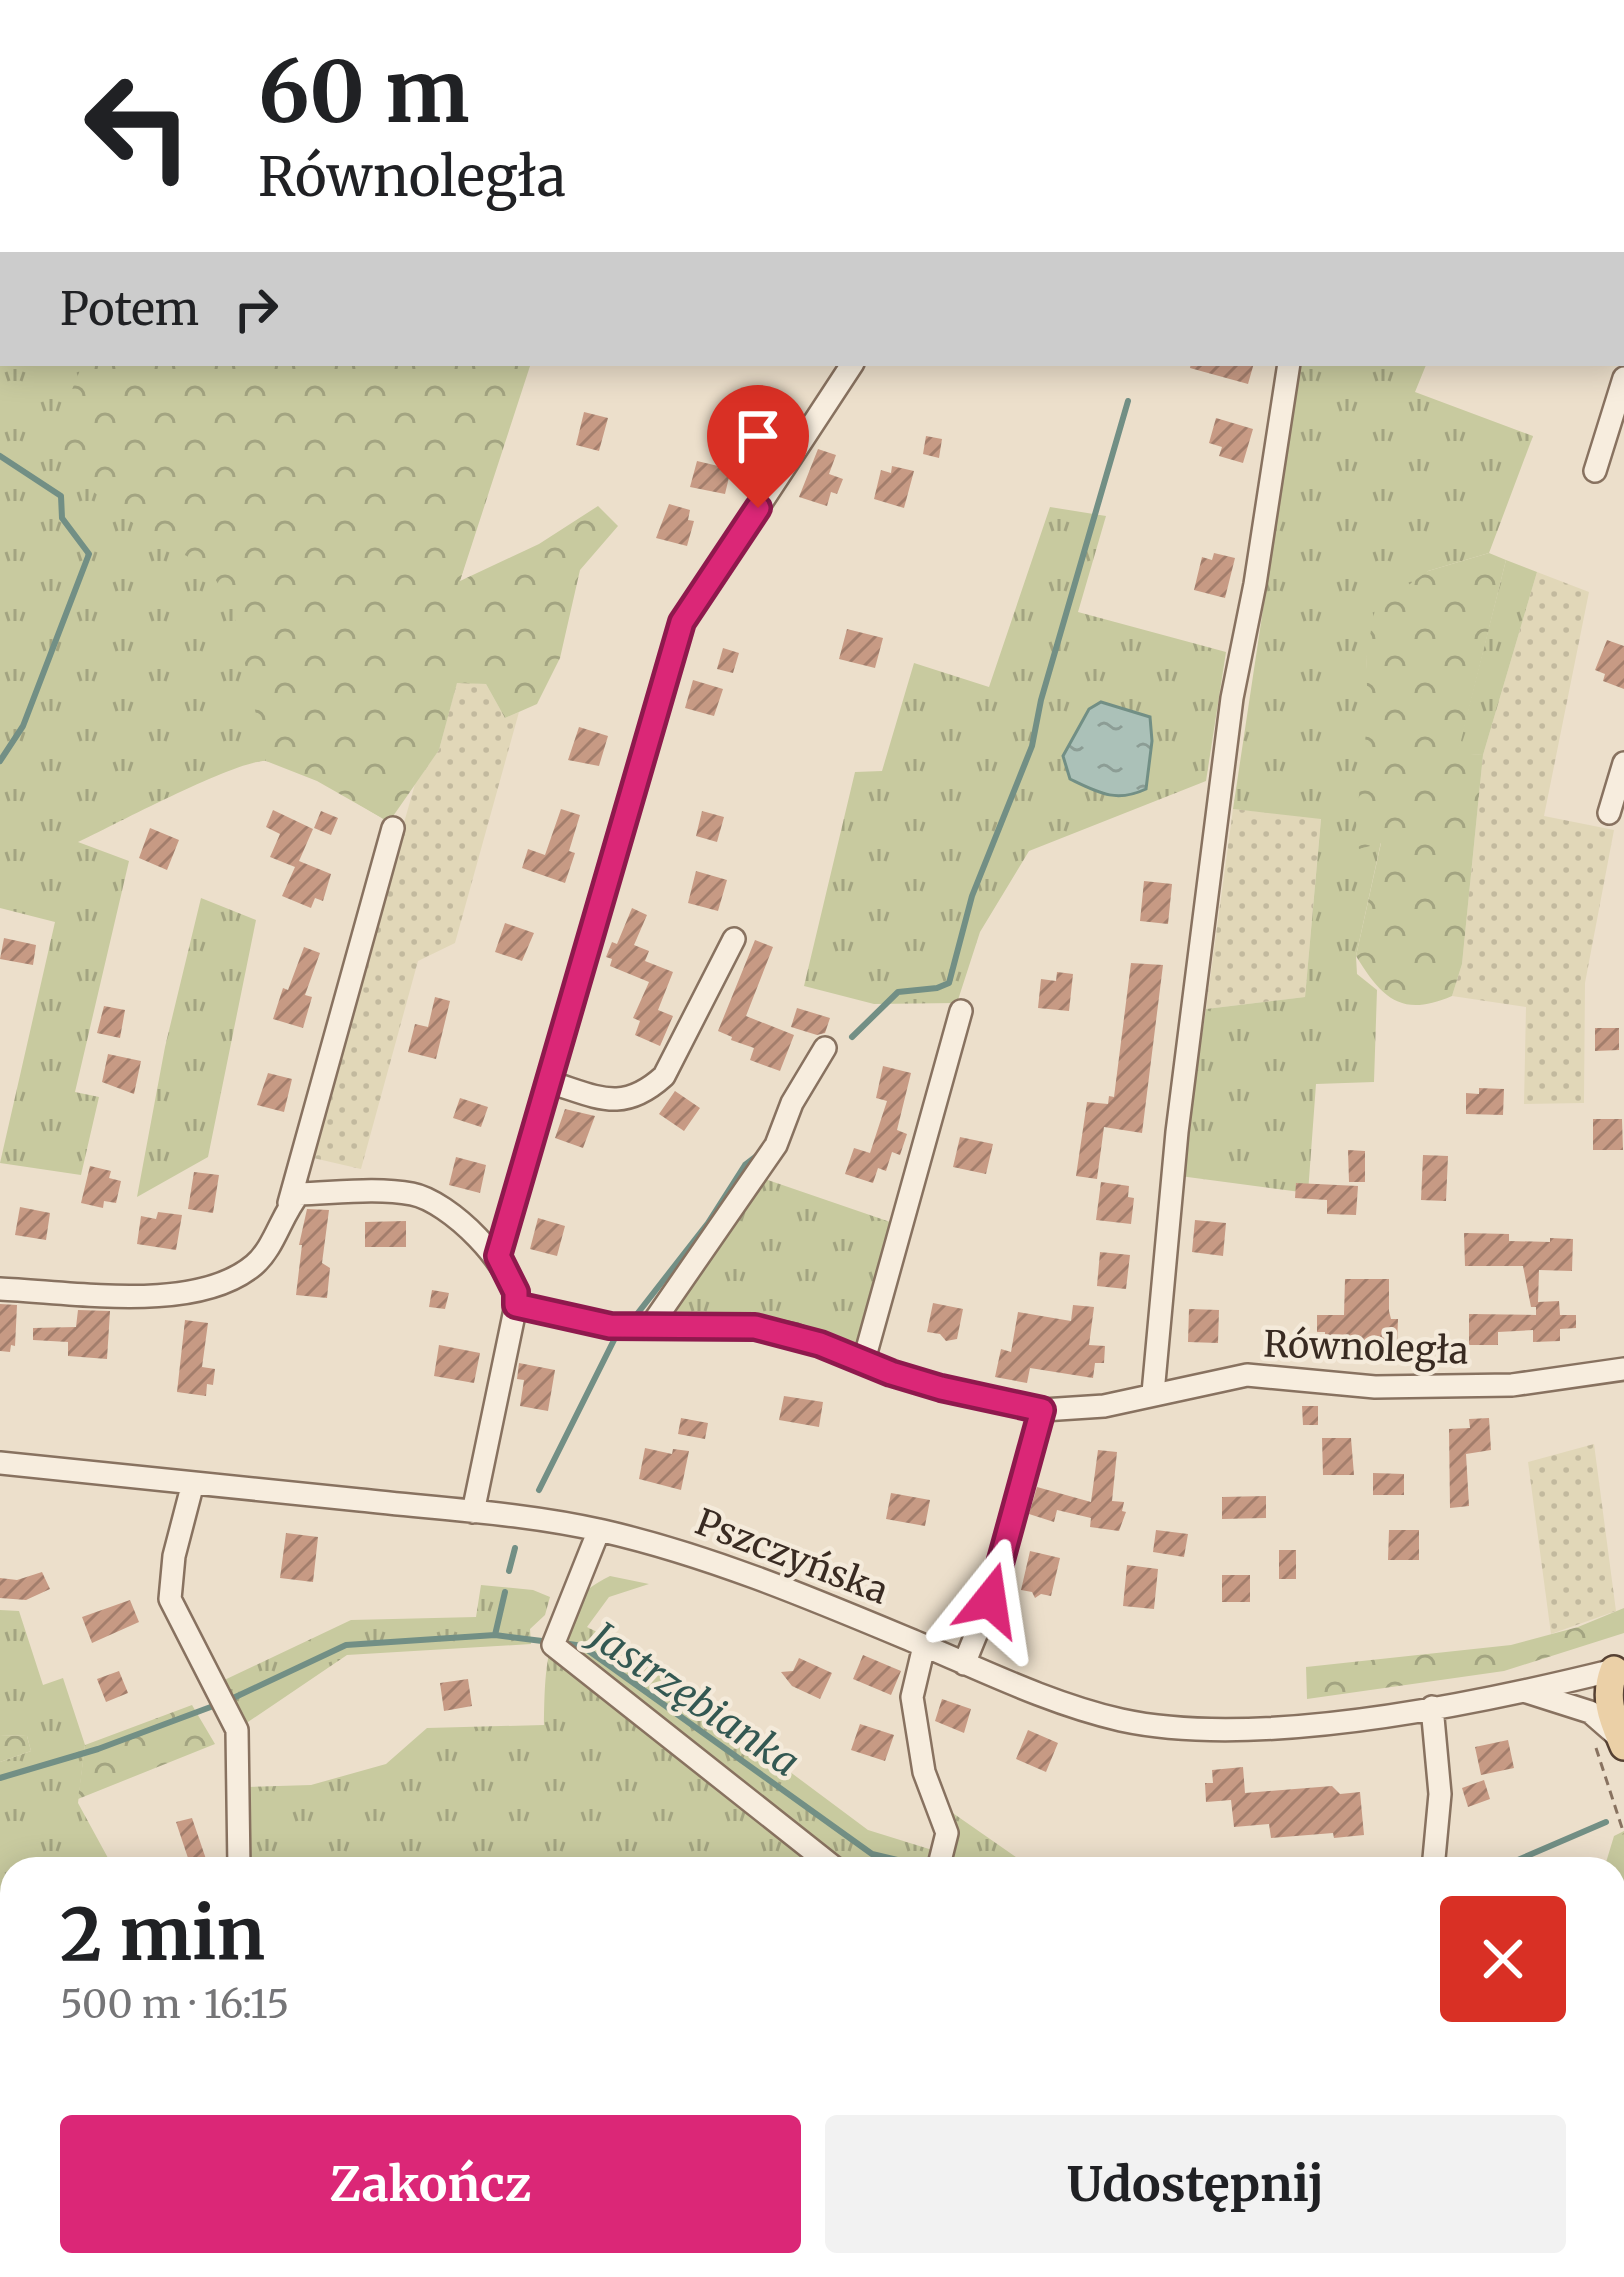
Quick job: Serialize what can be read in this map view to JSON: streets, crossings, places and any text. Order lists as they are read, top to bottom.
{
  "streets": {
    "street": ["Równoległa", "Pszczyńska"]
  },
  "water": ["Jastrzębianka"],
  "page": {
    "turn": ["60 m", "Równoległa"],
    "then": "Potem",
    "heading": ["2 min", "500 m · 16:15"],
    "buttons": ["Zakończ", "Udostępnij"]
  }
}
